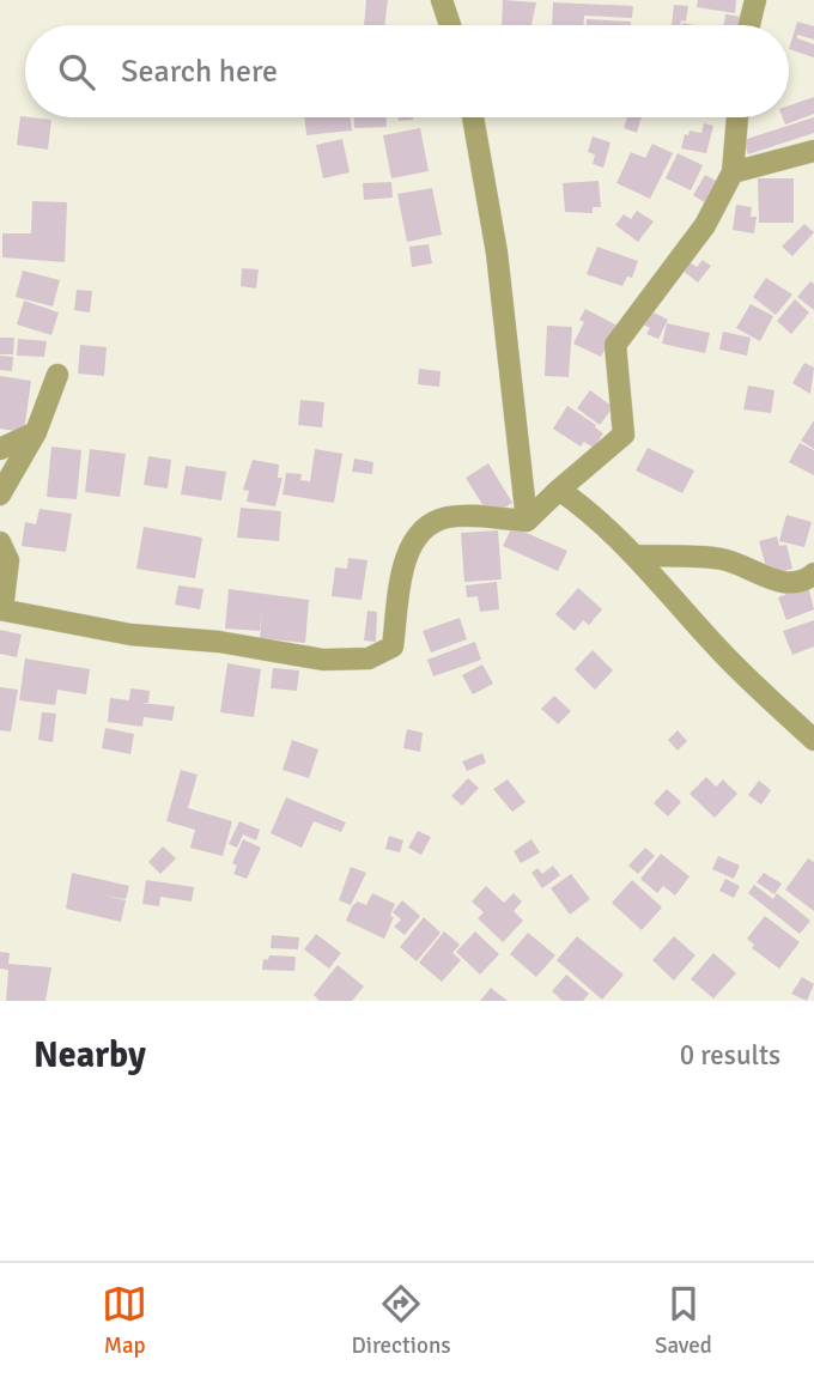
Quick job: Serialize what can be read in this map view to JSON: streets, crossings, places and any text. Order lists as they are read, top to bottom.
{
  "page": {
    "search": "Search here",
    "heading": ["Nearby", "0 results"],
    "nav": ["Map", "Directions", "Saved"]
  }
}
